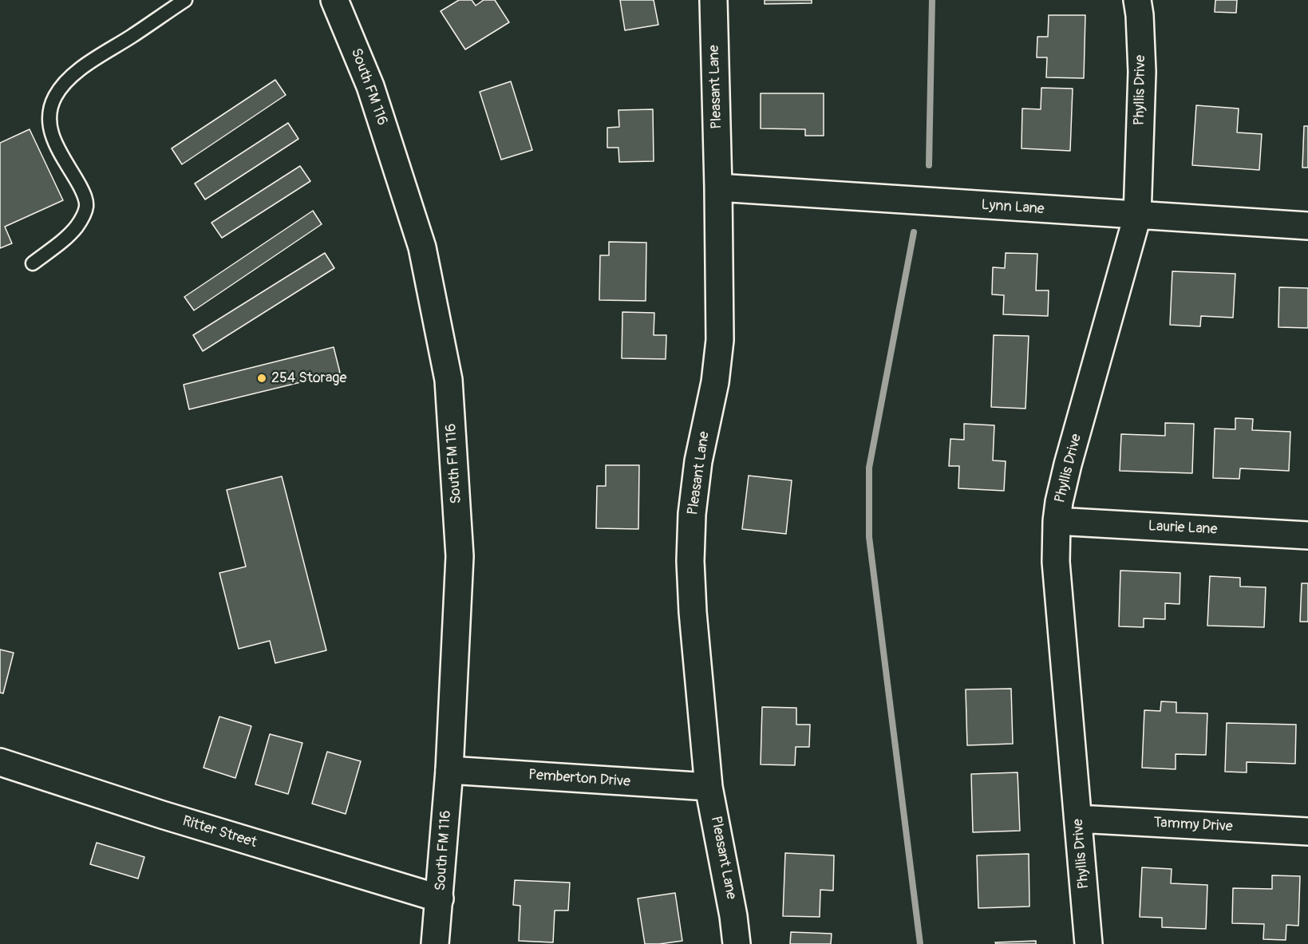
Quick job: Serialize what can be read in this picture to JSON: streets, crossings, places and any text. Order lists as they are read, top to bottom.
{
  "streets": {
    "street": [
      "South FM 116",
      "Pleasant Lane",
      "Phyllis Drive",
      "Lynn Lane",
      "Laurie Lane",
      "Pemberton Drive",
      "Tammy Drive",
      "Ritter Street"
    ]
  },
  "crossings": [
    ["South FM 116", "Pemberton Drive"],
    ["South FM 116", "Ritter Street"],
    ["Pleasant Lane", "Lynn Lane"],
    ["Pleasant Lane", "Pemberton Drive"],
    ["Phyllis Drive", "Lynn Lane"],
    ["Phyllis Drive", "Laurie Lane"],
    ["Phyllis Drive", "Tammy Drive"]
  ],
  "places": ["254 Storage"]
}
